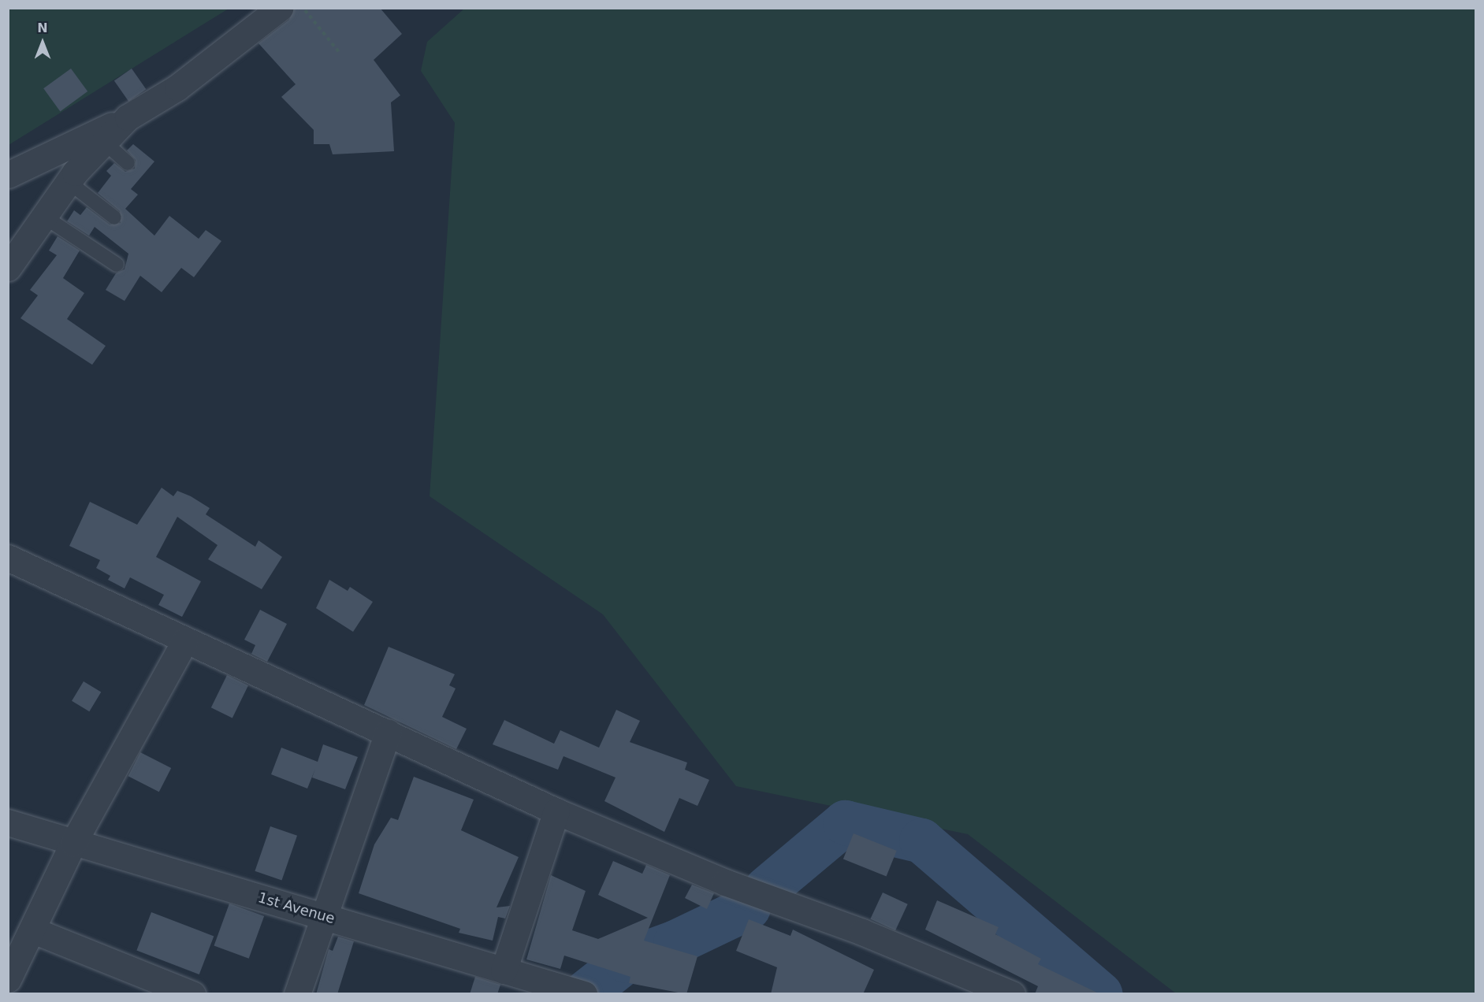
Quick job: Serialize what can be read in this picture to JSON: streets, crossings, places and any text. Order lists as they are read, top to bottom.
{
  "streets": {
    "street": ["1st Avenue"]
  },
  "north": "top"
}
